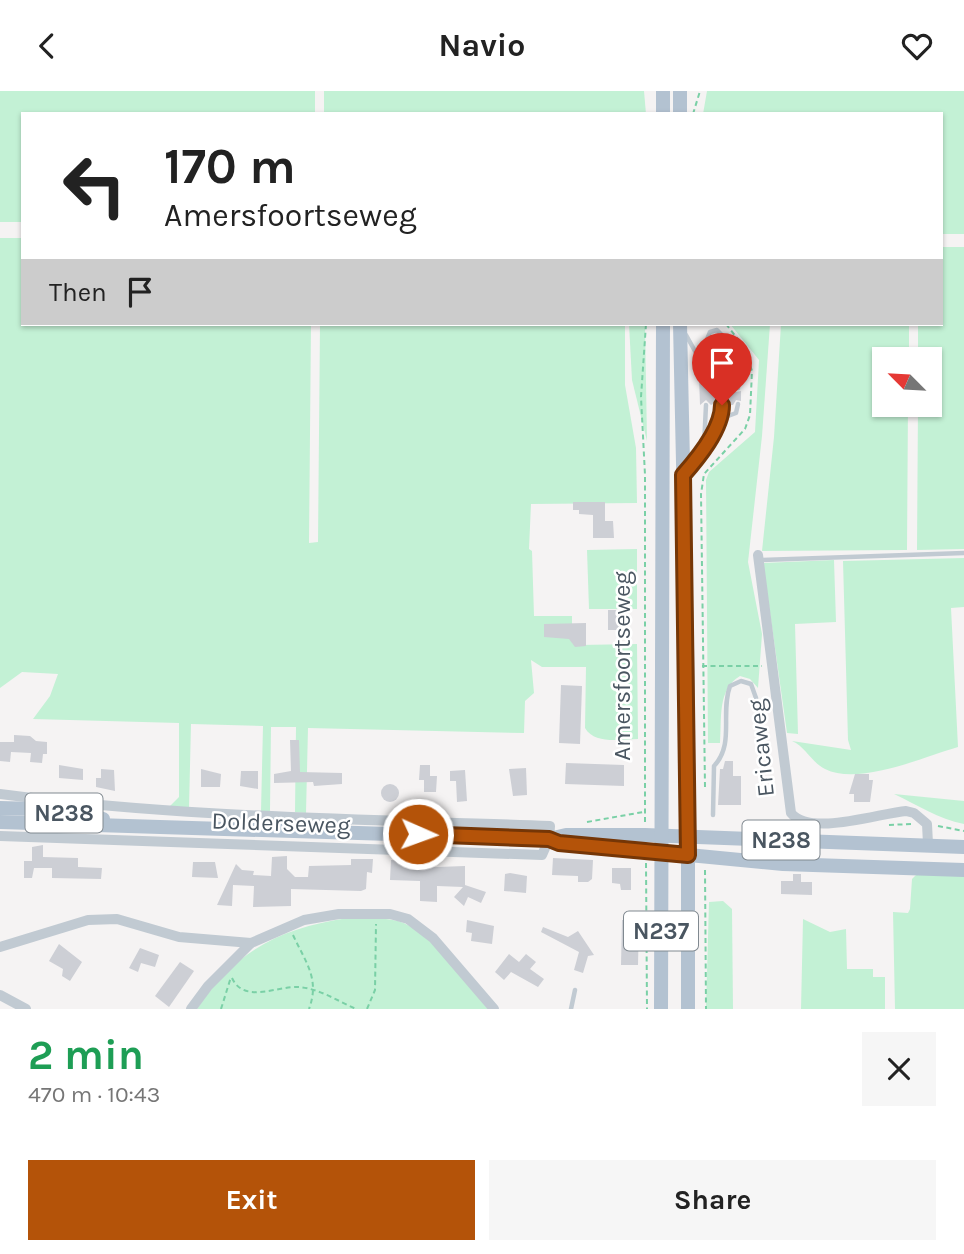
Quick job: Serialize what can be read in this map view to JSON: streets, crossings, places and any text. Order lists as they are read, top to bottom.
{
  "streets": {
    "main road": [
      "Amersfoortseweg",
      "N238",
      "Dolderseweg",
      "N237"
    ],
    "street": ["Ericaweg"]
  },
  "crossings": [
    ["Amersfoortseweg", "N238"],
    ["Amersfoortseweg", "Dolderseweg"],
    ["N238", "Dolderseweg"],
    ["N238", "N237"]
  ],
  "north": "top left",
  "page": {
    "header": "Navio",
    "turn": ["170 m", "Amersfoortseweg"],
    "then": "Then",
    "heading": ["2 min", "470 m · 10:43"],
    "buttons": ["Exit", "Share"]
  }
}
